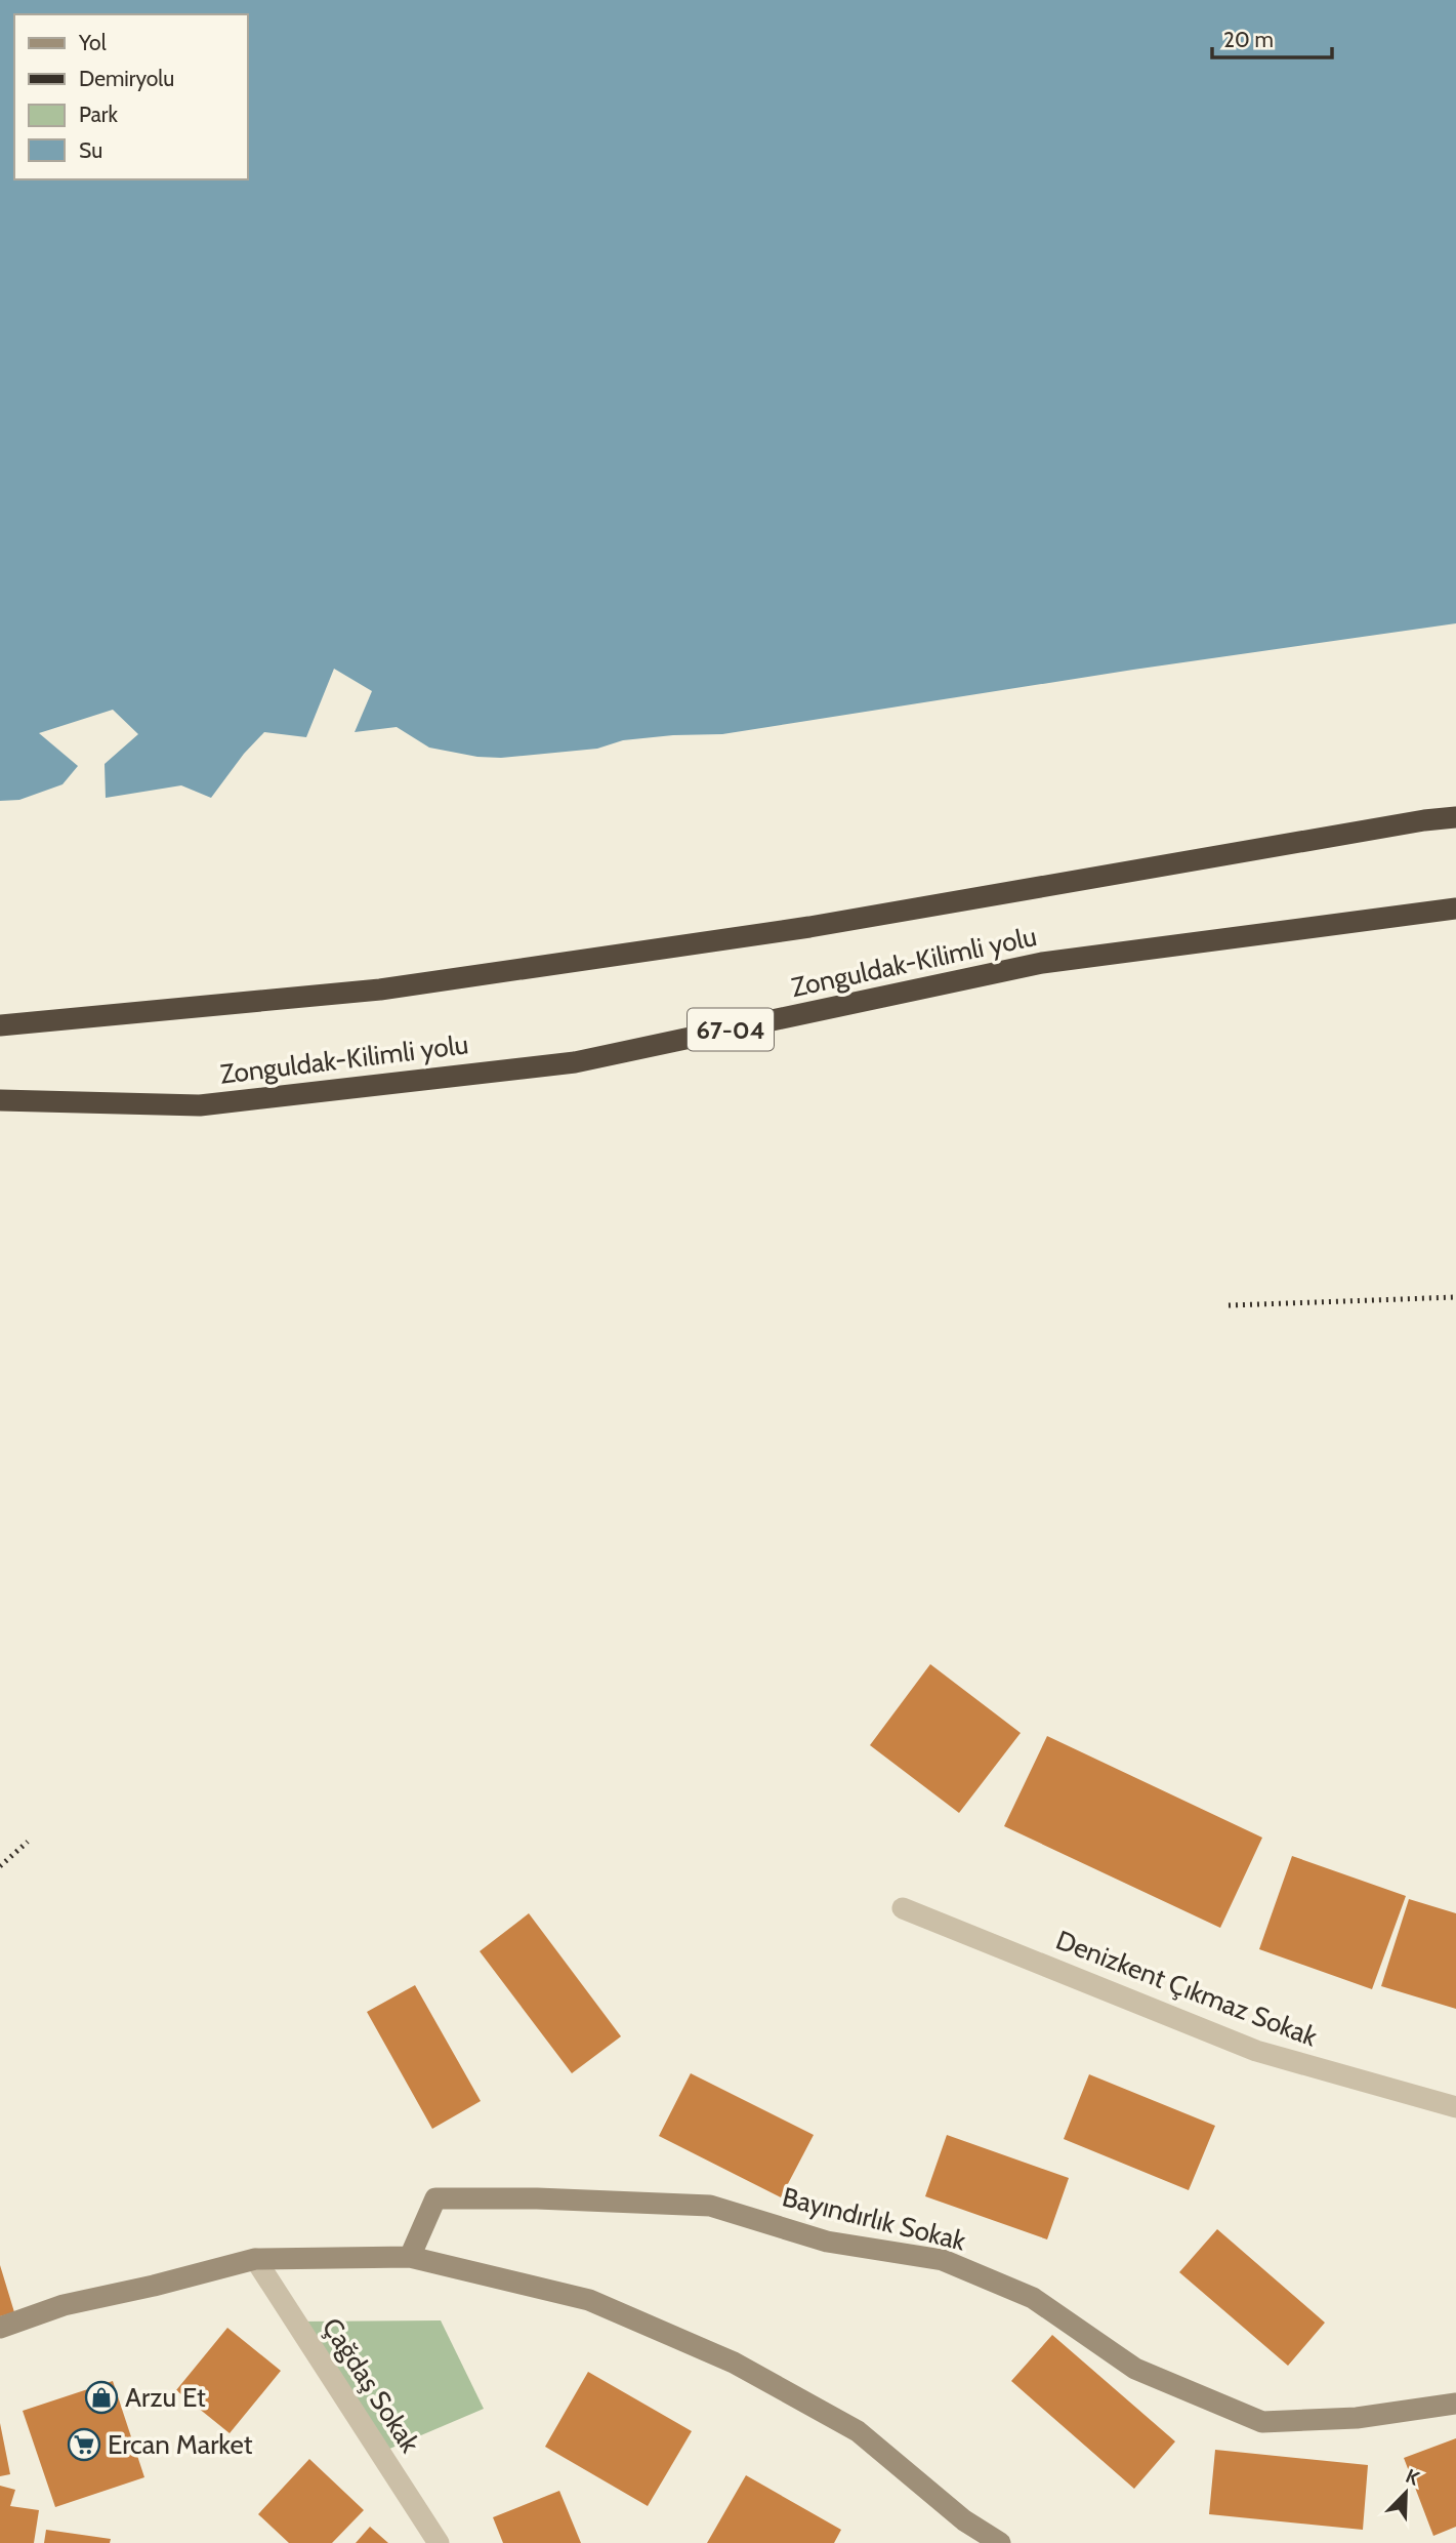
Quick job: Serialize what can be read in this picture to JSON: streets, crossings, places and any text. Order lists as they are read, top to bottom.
{
  "streets": {
    "highway": ["Zonguldak-Kilimli yolu", "67-04"],
    "street": ["Denizkent Çıkmaz Sokak", "Bayındırlık Sokak", "Çağdaş Sokak"]
  },
  "places": {
    "shop": ["Arzu Et"],
    "supermarket": ["Ercan Market"]
  },
  "legend": [
    "Yol",
    "Demiryolu",
    "Park",
    "Su"
  ],
  "scale_bar": "20 m",
  "north": "top right"
}
